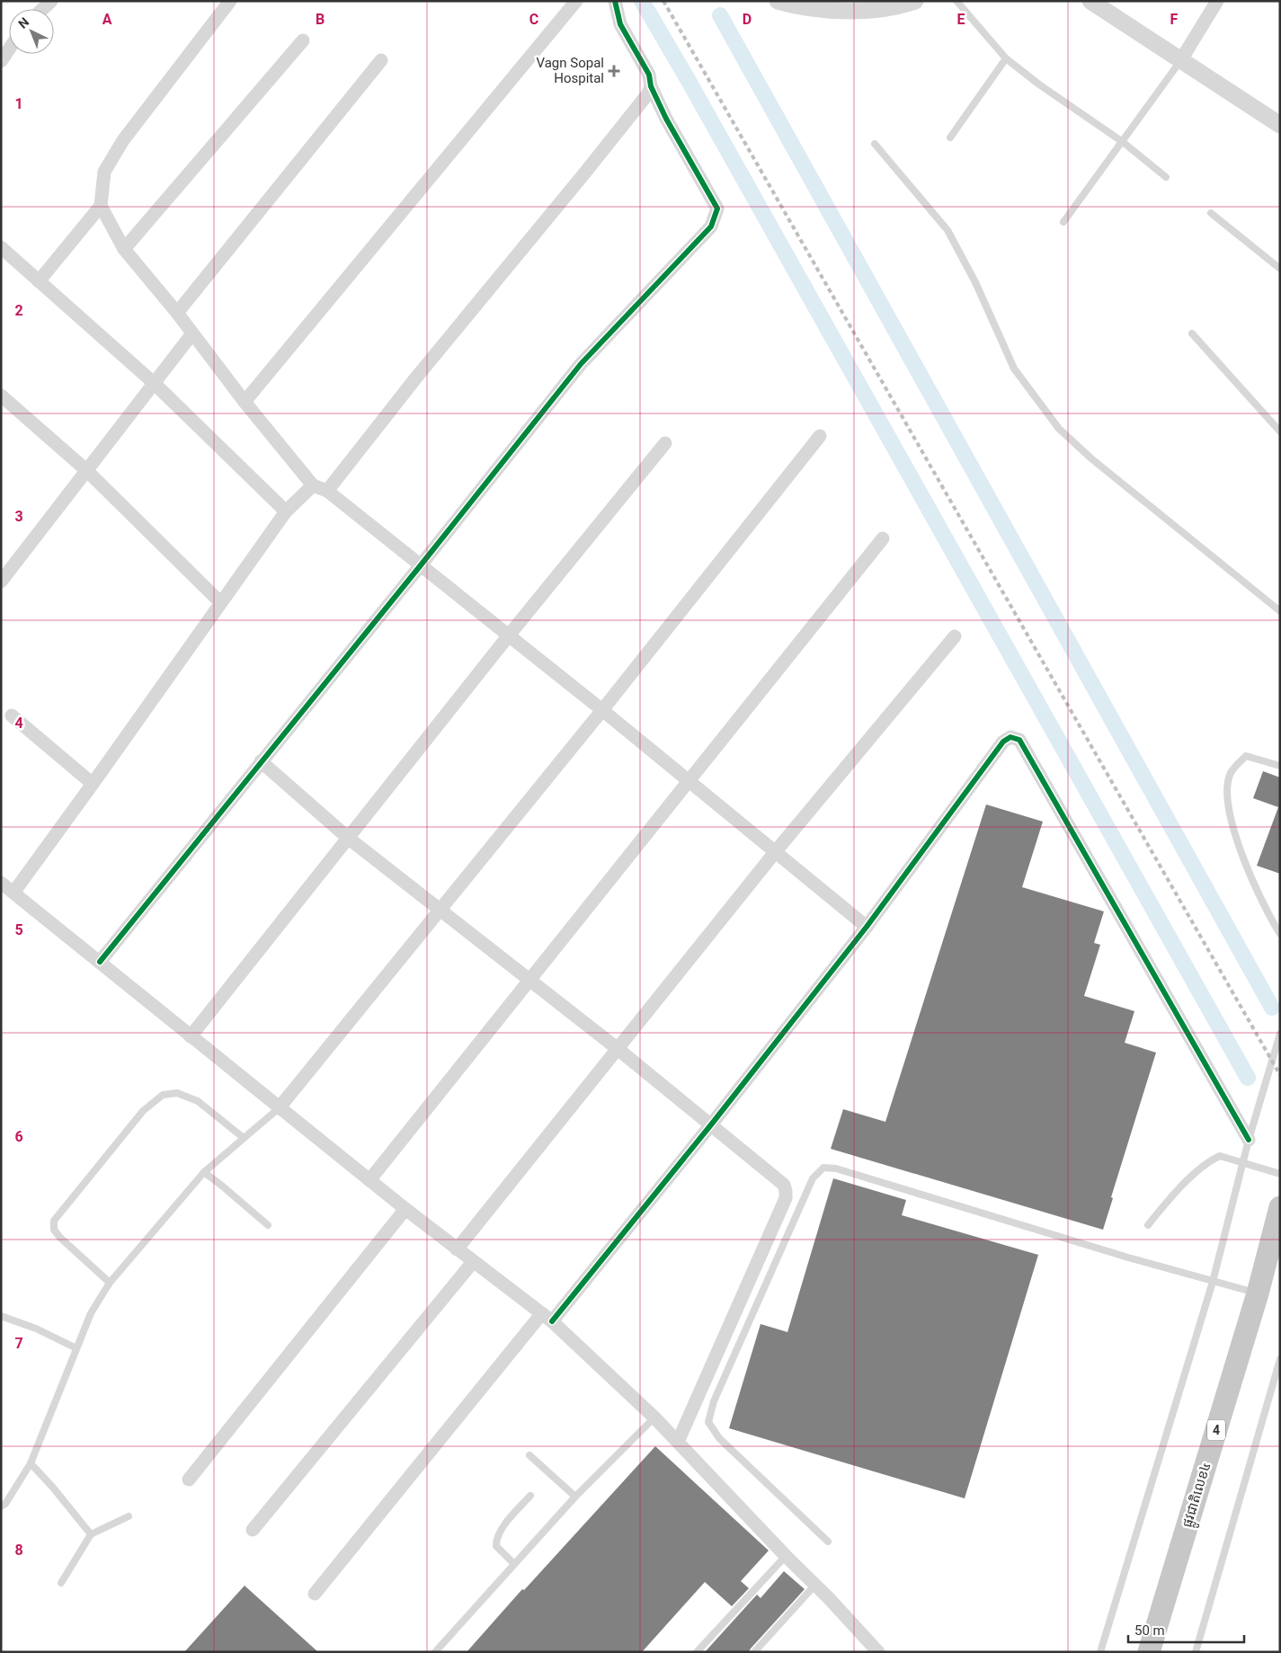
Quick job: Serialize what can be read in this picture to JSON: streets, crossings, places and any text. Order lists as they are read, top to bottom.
{
  "streets": {
    "highway": ["4", "ផ្លូវជាតិលេខ៤"]
  },
  "places": {
    "health": ["Vagn Sopal Hospital"]
  },
  "scale_bar": "50 m",
  "north": "top left",
  "grid": {
    "columns": [
      "A",
      "B",
      "C",
      "D",
      "E",
      "F"
    ],
    "rows": [
      "1",
      "2",
      "3",
      "4",
      "5",
      "6",
      "7",
      "8"
    ]
  }
}
